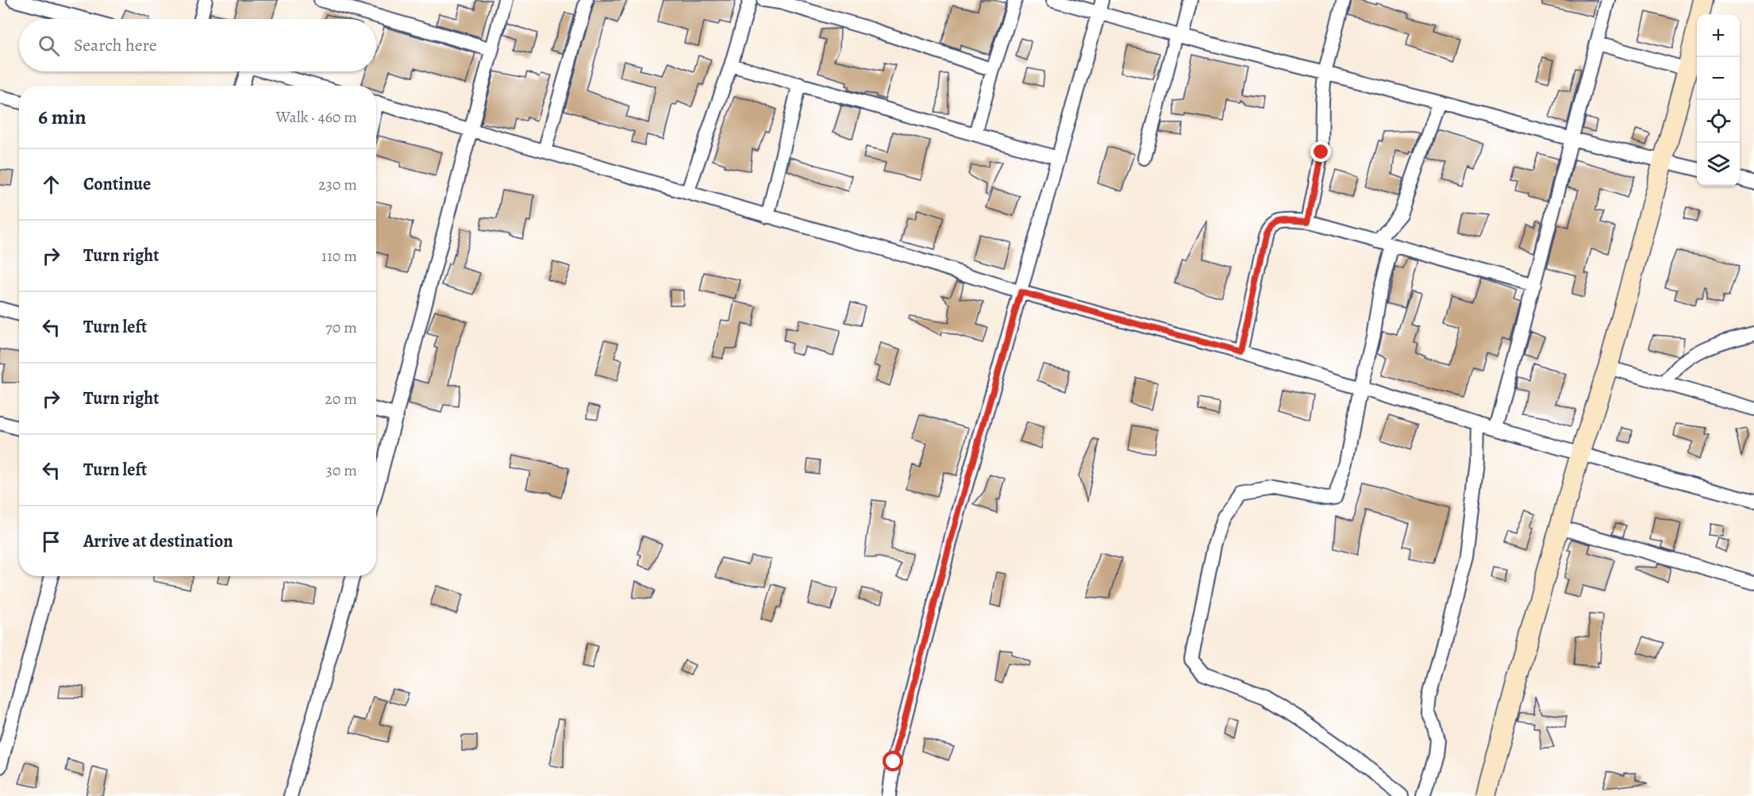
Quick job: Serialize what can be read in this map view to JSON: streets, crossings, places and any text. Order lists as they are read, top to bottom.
{
  "page": {
    "map_buttons": ["+", "−"],
    "search": "Search here",
    "heading": ["6 min", "Walk · 460 m"],
    "list": [
      ["Continue", "230 m"],
      ["Turn right", "110 m"],
      ["Turn left", "70 m"],
      ["Turn right", "20 m"],
      ["Turn left", "30 m"],
      "Arrive at destination"
    ]
  }
}
